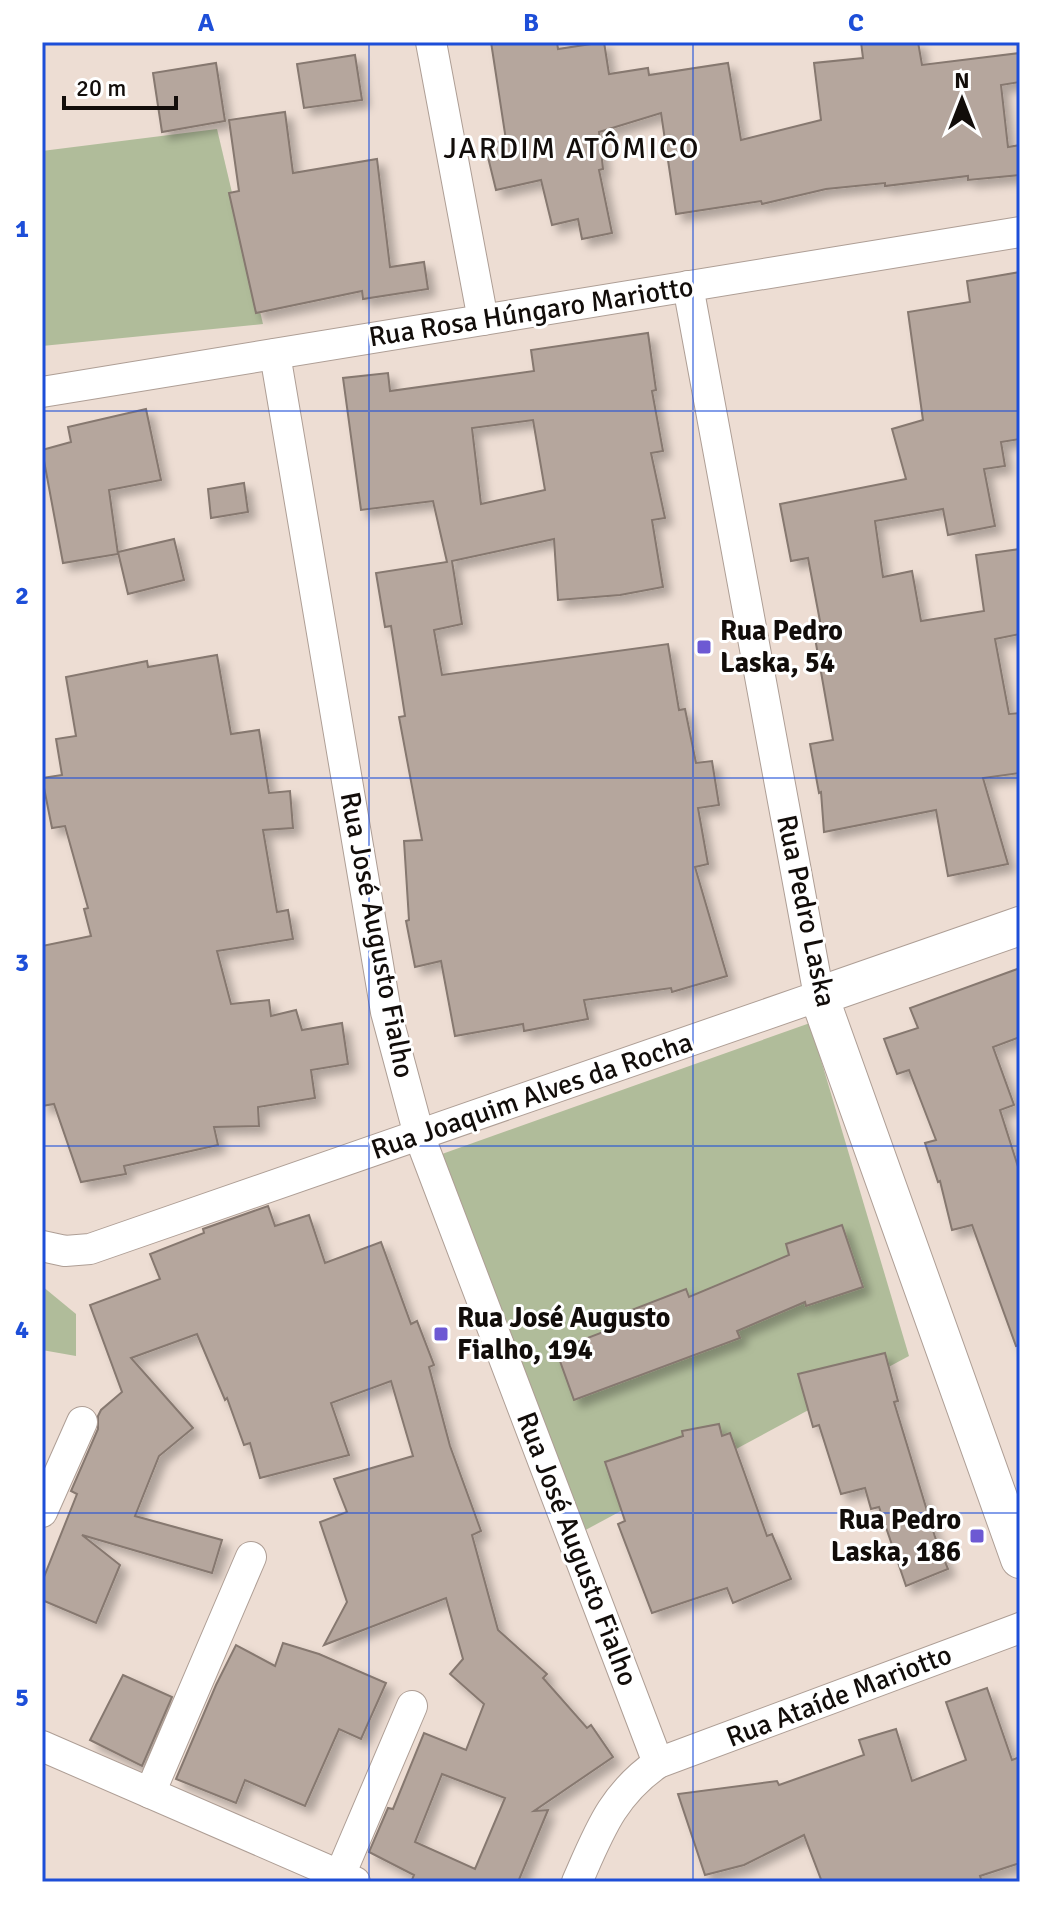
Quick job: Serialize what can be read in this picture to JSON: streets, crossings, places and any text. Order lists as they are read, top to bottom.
{
  "streets": {
    "street": [
      "Rua Rosa Húngaro Mariotto",
      "Rua Pedro Laska",
      "Rua José Augusto Fialho",
      "Rua Joaquim Alves da Rocha",
      "Rua Ataíde Mariotto"
    ]
  },
  "crossings": [
    ["Rua Rosa Húngaro Mariotto", "Rua Pedro Laska"],
    ["Rua Rosa Húngaro Mariotto", "Rua José Augusto Fialho"],
    ["Rua Pedro Laska", "Rua Joaquim Alves da Rocha"],
    ["Rua José Augusto Fialho", "Rua Joaquim Alves da Rocha"],
    ["Rua José Augusto Fialho", "Rua Ataíde Mariotto"]
  ],
  "districts": ["JARDIM ATÔMICO"],
  "places": {
    "transit": ["Rua Pedro Laska, 54", "Rua José Augusto Fialho, 194", "Rua Pedro Laska, 186"]
  },
  "scale_bar": "20 m",
  "north": "top",
  "grid": {
    "columns": ["A", "B", "C"],
    "rows": [
      "1",
      "2",
      "3",
      "4",
      "5"
    ]
  }
}
